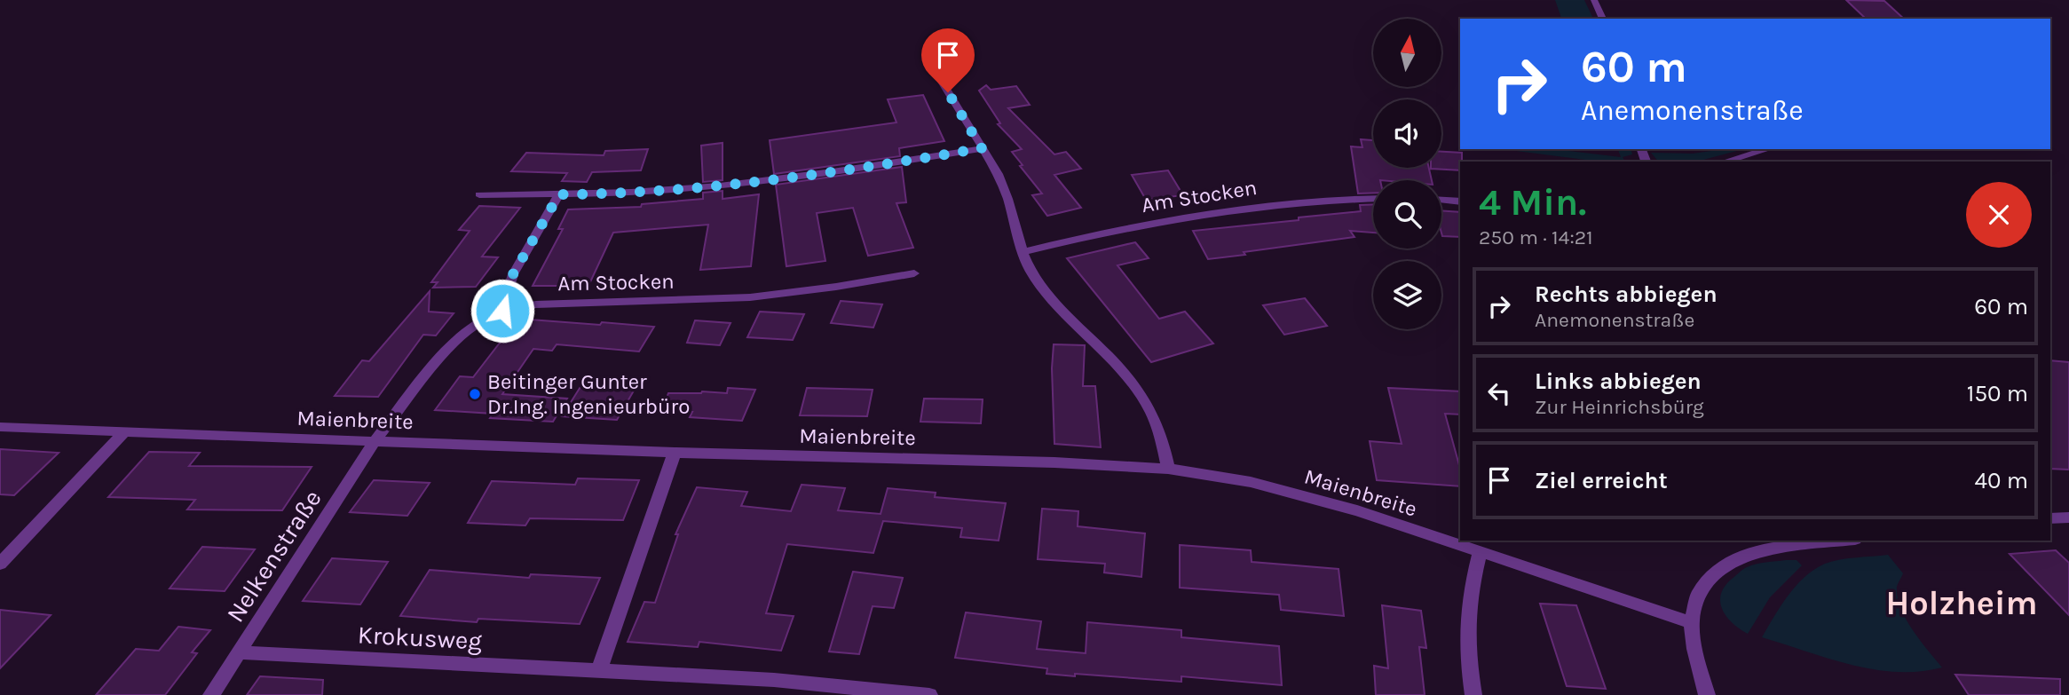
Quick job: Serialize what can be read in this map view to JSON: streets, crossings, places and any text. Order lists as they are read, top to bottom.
{
  "streets": {
    "street": [
      "Am Stocken",
      "Maienbreite",
      "Nelkenstraße",
      "Krokusweg"
    ]
  },
  "crossings": [
    ["Am Stocken", "Maienbreite"],
    ["Am Stocken", "Nelkenstraße"],
    ["Maienbreite", "Nelkenstraße"],
    ["Nelkenstraße", "Krokusweg"]
  ],
  "districts": ["Holzheim"],
  "places": ["Beitinger Gunter Dr.Ing. Ingenieurbüro"],
  "north": "top",
  "page": {
    "turn": ["60 m", "Anemonenstraße"],
    "heading": ["4 Min.", "250 m · 14:21"],
    "list": [
      {
        "name": "Rechts abbiegen",
        "note": "Anemonenstraße",
        "value": "60 m"
      },
      {
        "name": "Links abbiegen",
        "note": "Zur Heinrichsbürg",
        "value": "150 m"
      },
      {
        "name": "Ziel erreicht",
        "value": "40 m"
      }
    ]
  }
}
